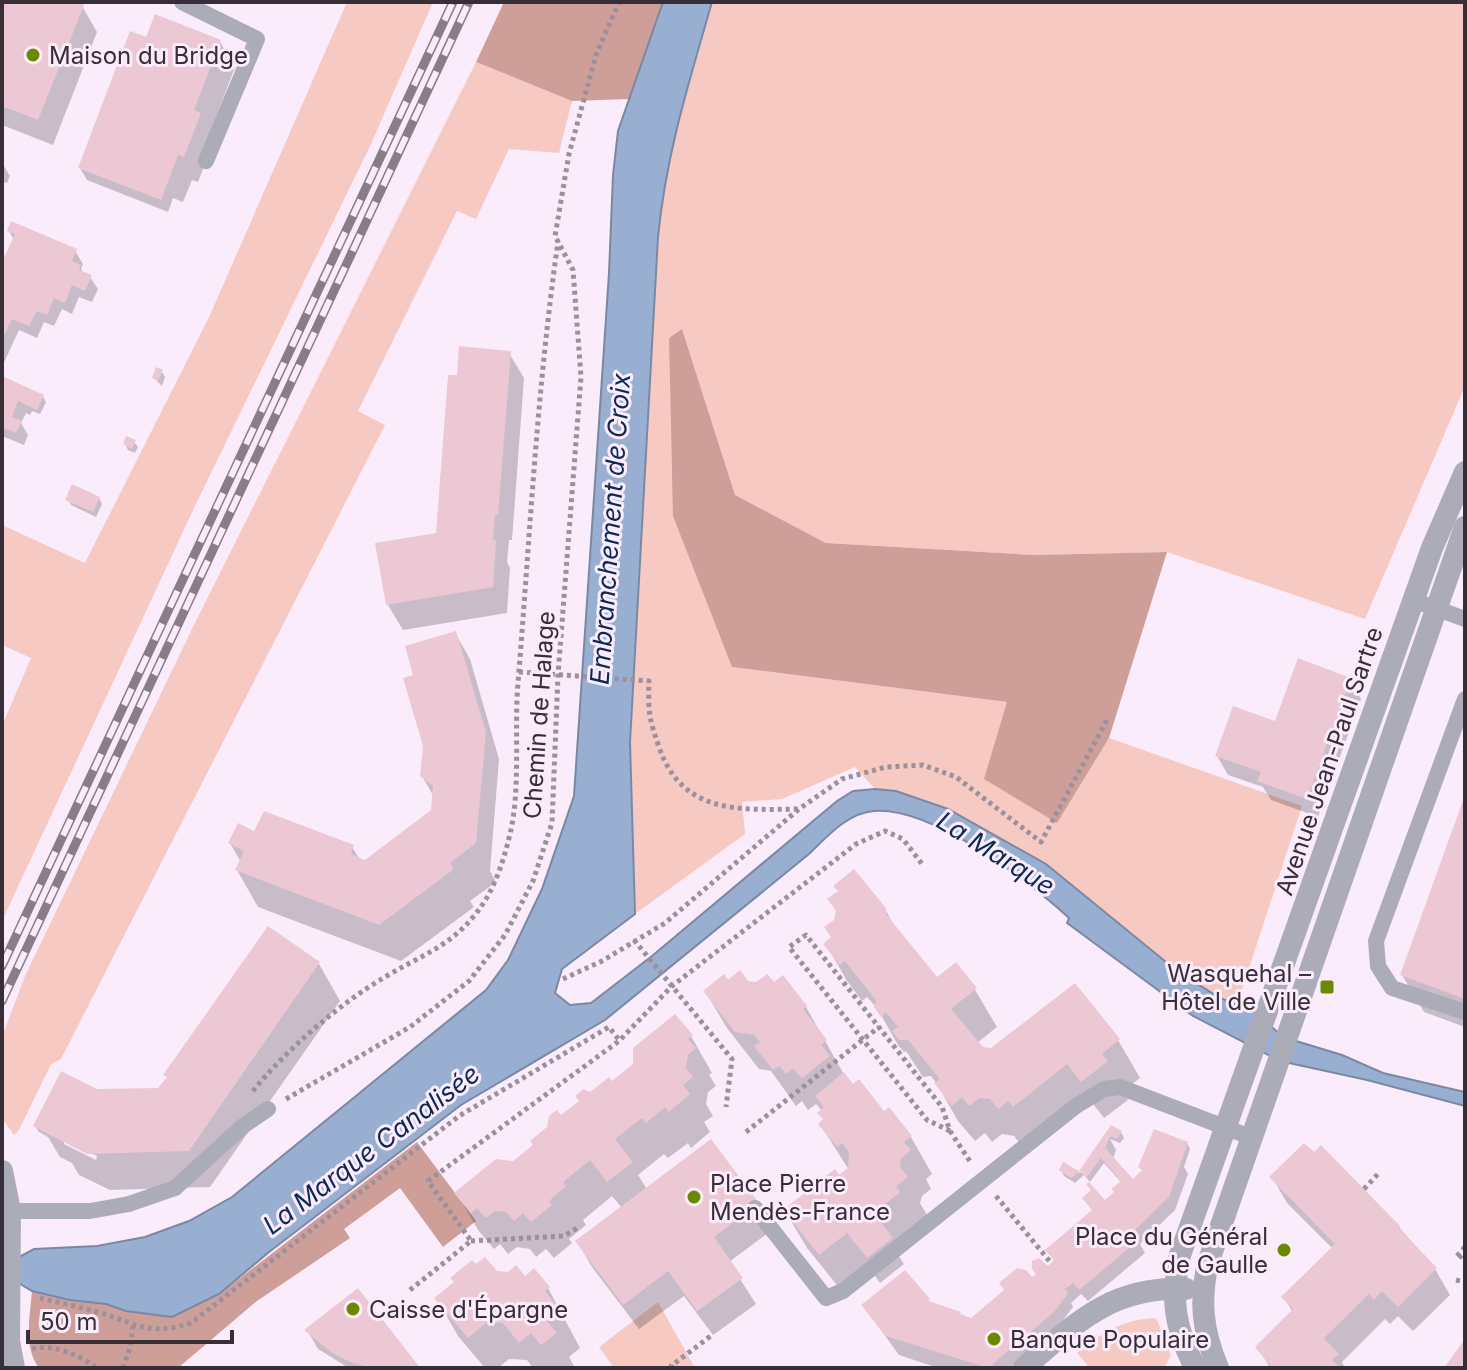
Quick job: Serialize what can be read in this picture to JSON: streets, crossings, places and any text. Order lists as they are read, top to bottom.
{
  "streets": {
    "street": ["Avenue Jean-Paul Sartre"],
    "path": ["Chemin de Halage"]
  },
  "water": ["Embranchement de Croix", "La Marque", "La Marque Canalisée"],
  "places": {
    "other": [
      "Maison du Bridge",
      "Place Pierre Mendès-France",
      "Place du Général de Gaulle",
      "Caisse d'Épargne",
      "Banque Populaire"
    ],
    "transit": ["Wasquehal – Hôtel de Ville"]
  },
  "scale_bar": "50 m"
}
